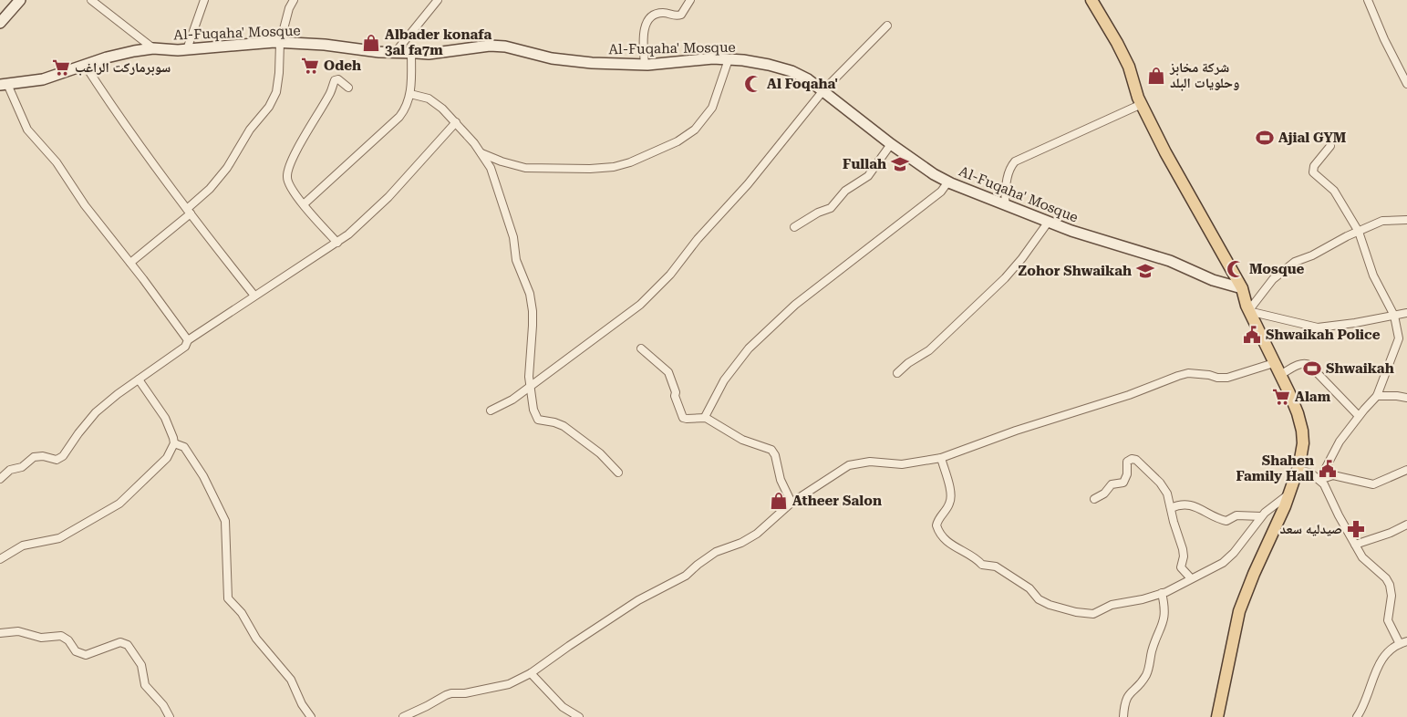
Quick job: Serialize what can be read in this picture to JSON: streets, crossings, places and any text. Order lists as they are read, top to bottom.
{
  "streets": {
    "street": ["Al-Fuqaha' Mosque"]
  },
  "places": {
    "shop": ["Albader konafa 3al fa7m", "شركة مخابز وحلويات البلد", "Atheer Salon"],
    "supermarket": ["Odeh", "سوبرماركت الراغب", "Alam"],
    "mosque": ["Al Foqaha'", "Mosque"],
    "sports": ["Ajial GYM", "Shwaikah"],
    "school or university": ["Fullah", "Zohor Shwaikah"],
    "public building": ["Shwaikah Police", "Shahen Family Hall"],
    "pharmacy": ["صيدليه سعد"]
  }
}
